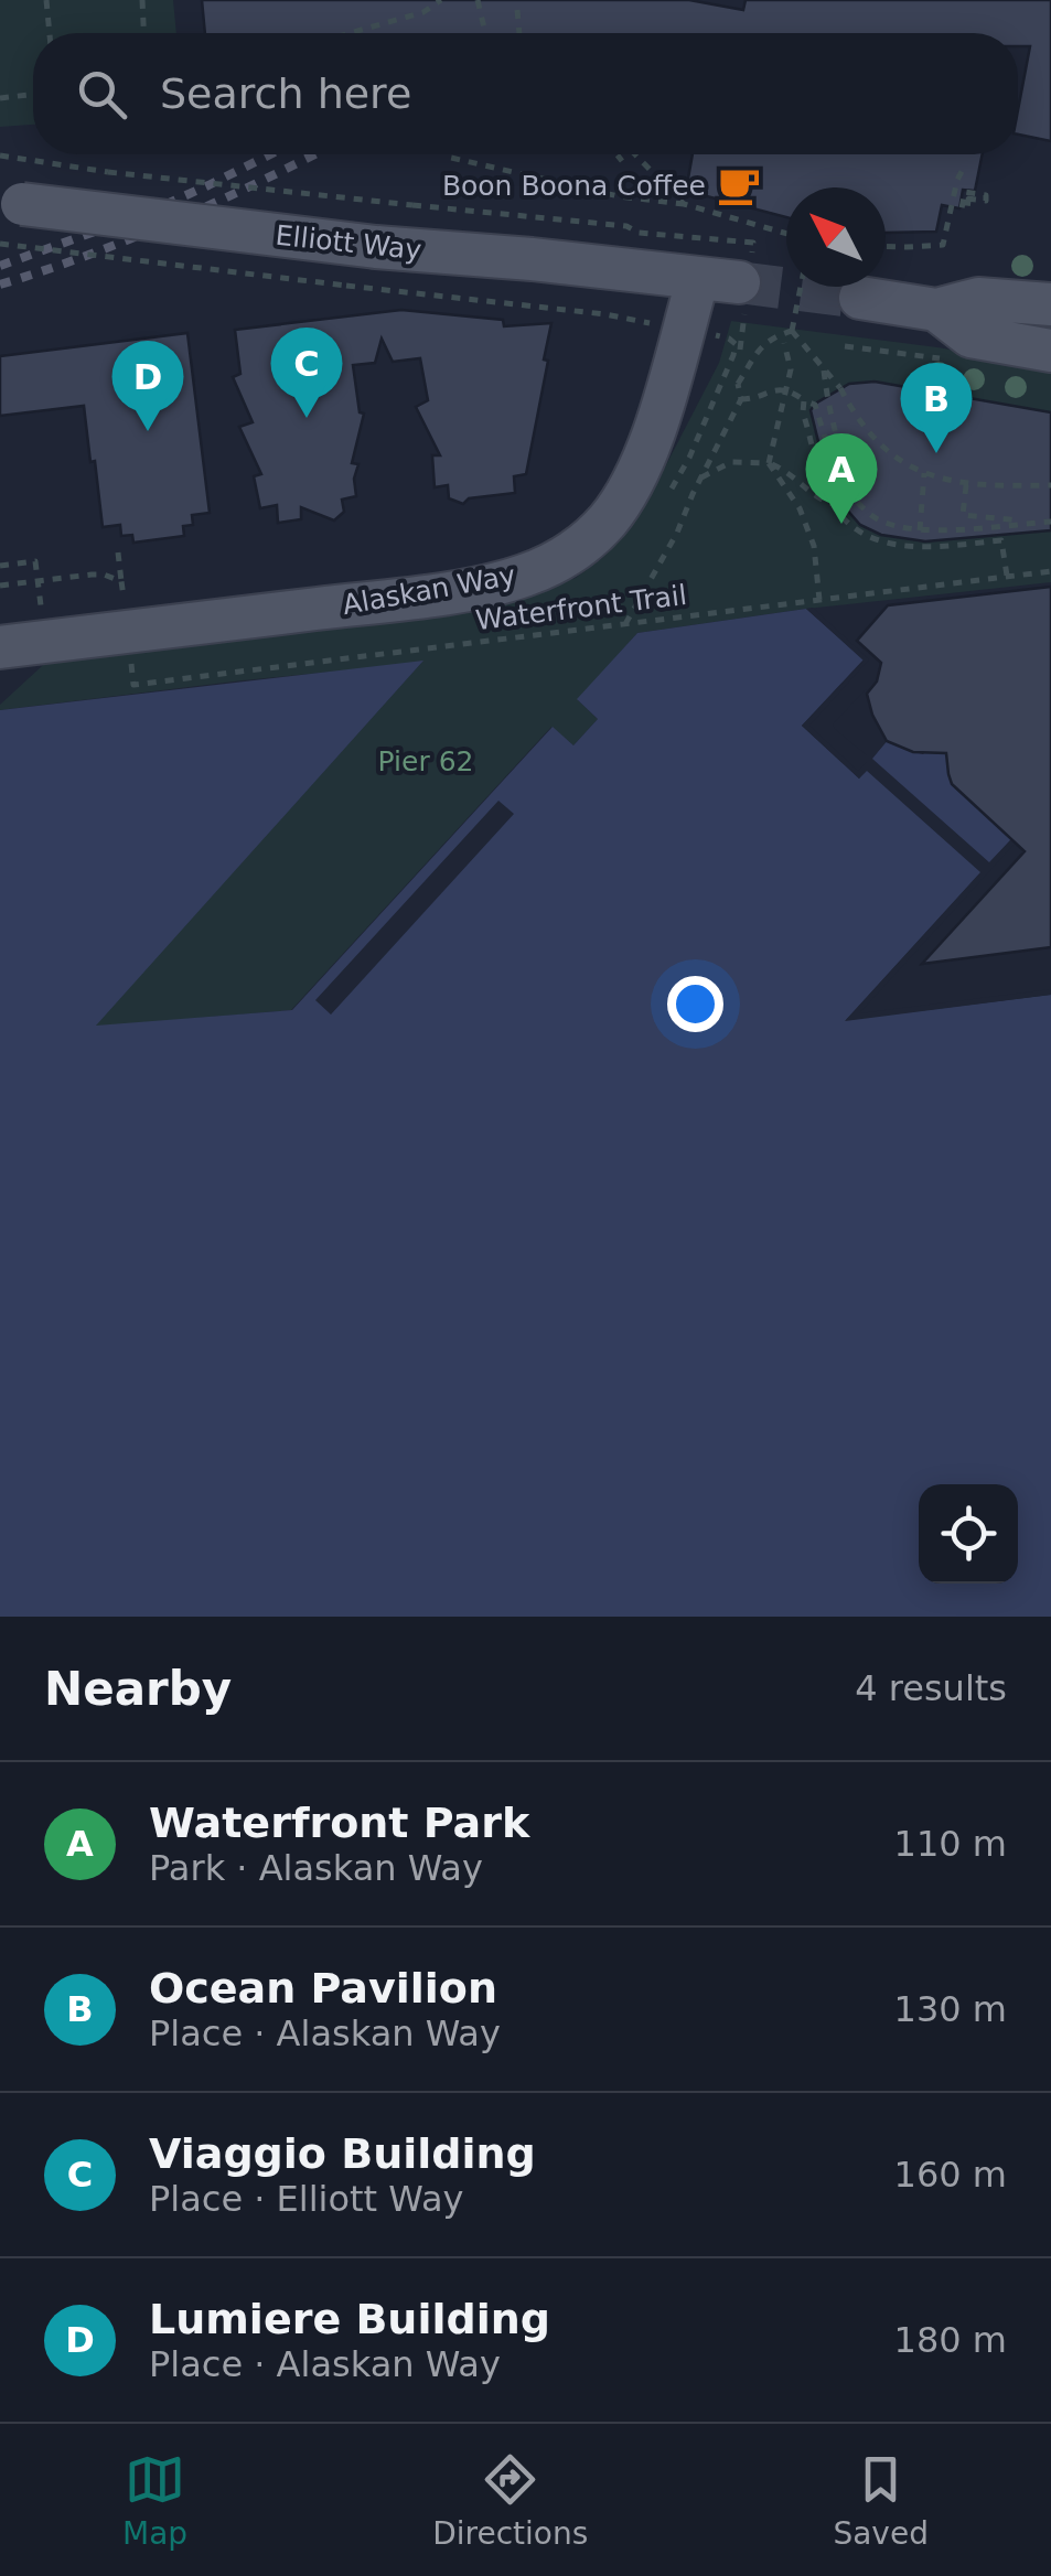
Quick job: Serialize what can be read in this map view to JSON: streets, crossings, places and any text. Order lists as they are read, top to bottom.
{
  "streets": {
    "main road": ["Elliott Way", "Alaskan Way"],
    "path": ["Waterfront Trail"]
  },
  "crossings": [
    ["Elliott Way", "Alaskan Way"]
  ],
  "parks": ["Pier 62"],
  "places": {
    "cafe": ["Boon Boona Coffee"]
  },
  "north": "top left",
  "page": {
    "search": "Search here",
    "pins": [
      "C",
      "D",
      "B",
      "A"
    ],
    "heading": ["Nearby", "4 results"],
    "list": [
      {
        "mark": "A",
        "name": "Waterfront Park",
        "note": "Park · Alaskan Way",
        "value": "110 m"
      },
      {
        "mark": "B",
        "name": "Ocean Pavilion",
        "note": "Place · Alaskan Way",
        "value": "130 m"
      },
      {
        "mark": "C",
        "name": "Viaggio Building",
        "note": "Place · Elliott Way",
        "value": "160 m"
      },
      {
        "mark": "D",
        "name": "Lumiere Building",
        "note": "Place · Alaskan Way",
        "value": "180 m"
      }
    ],
    "nav": ["Map", "Directions", "Saved"]
  }
}
